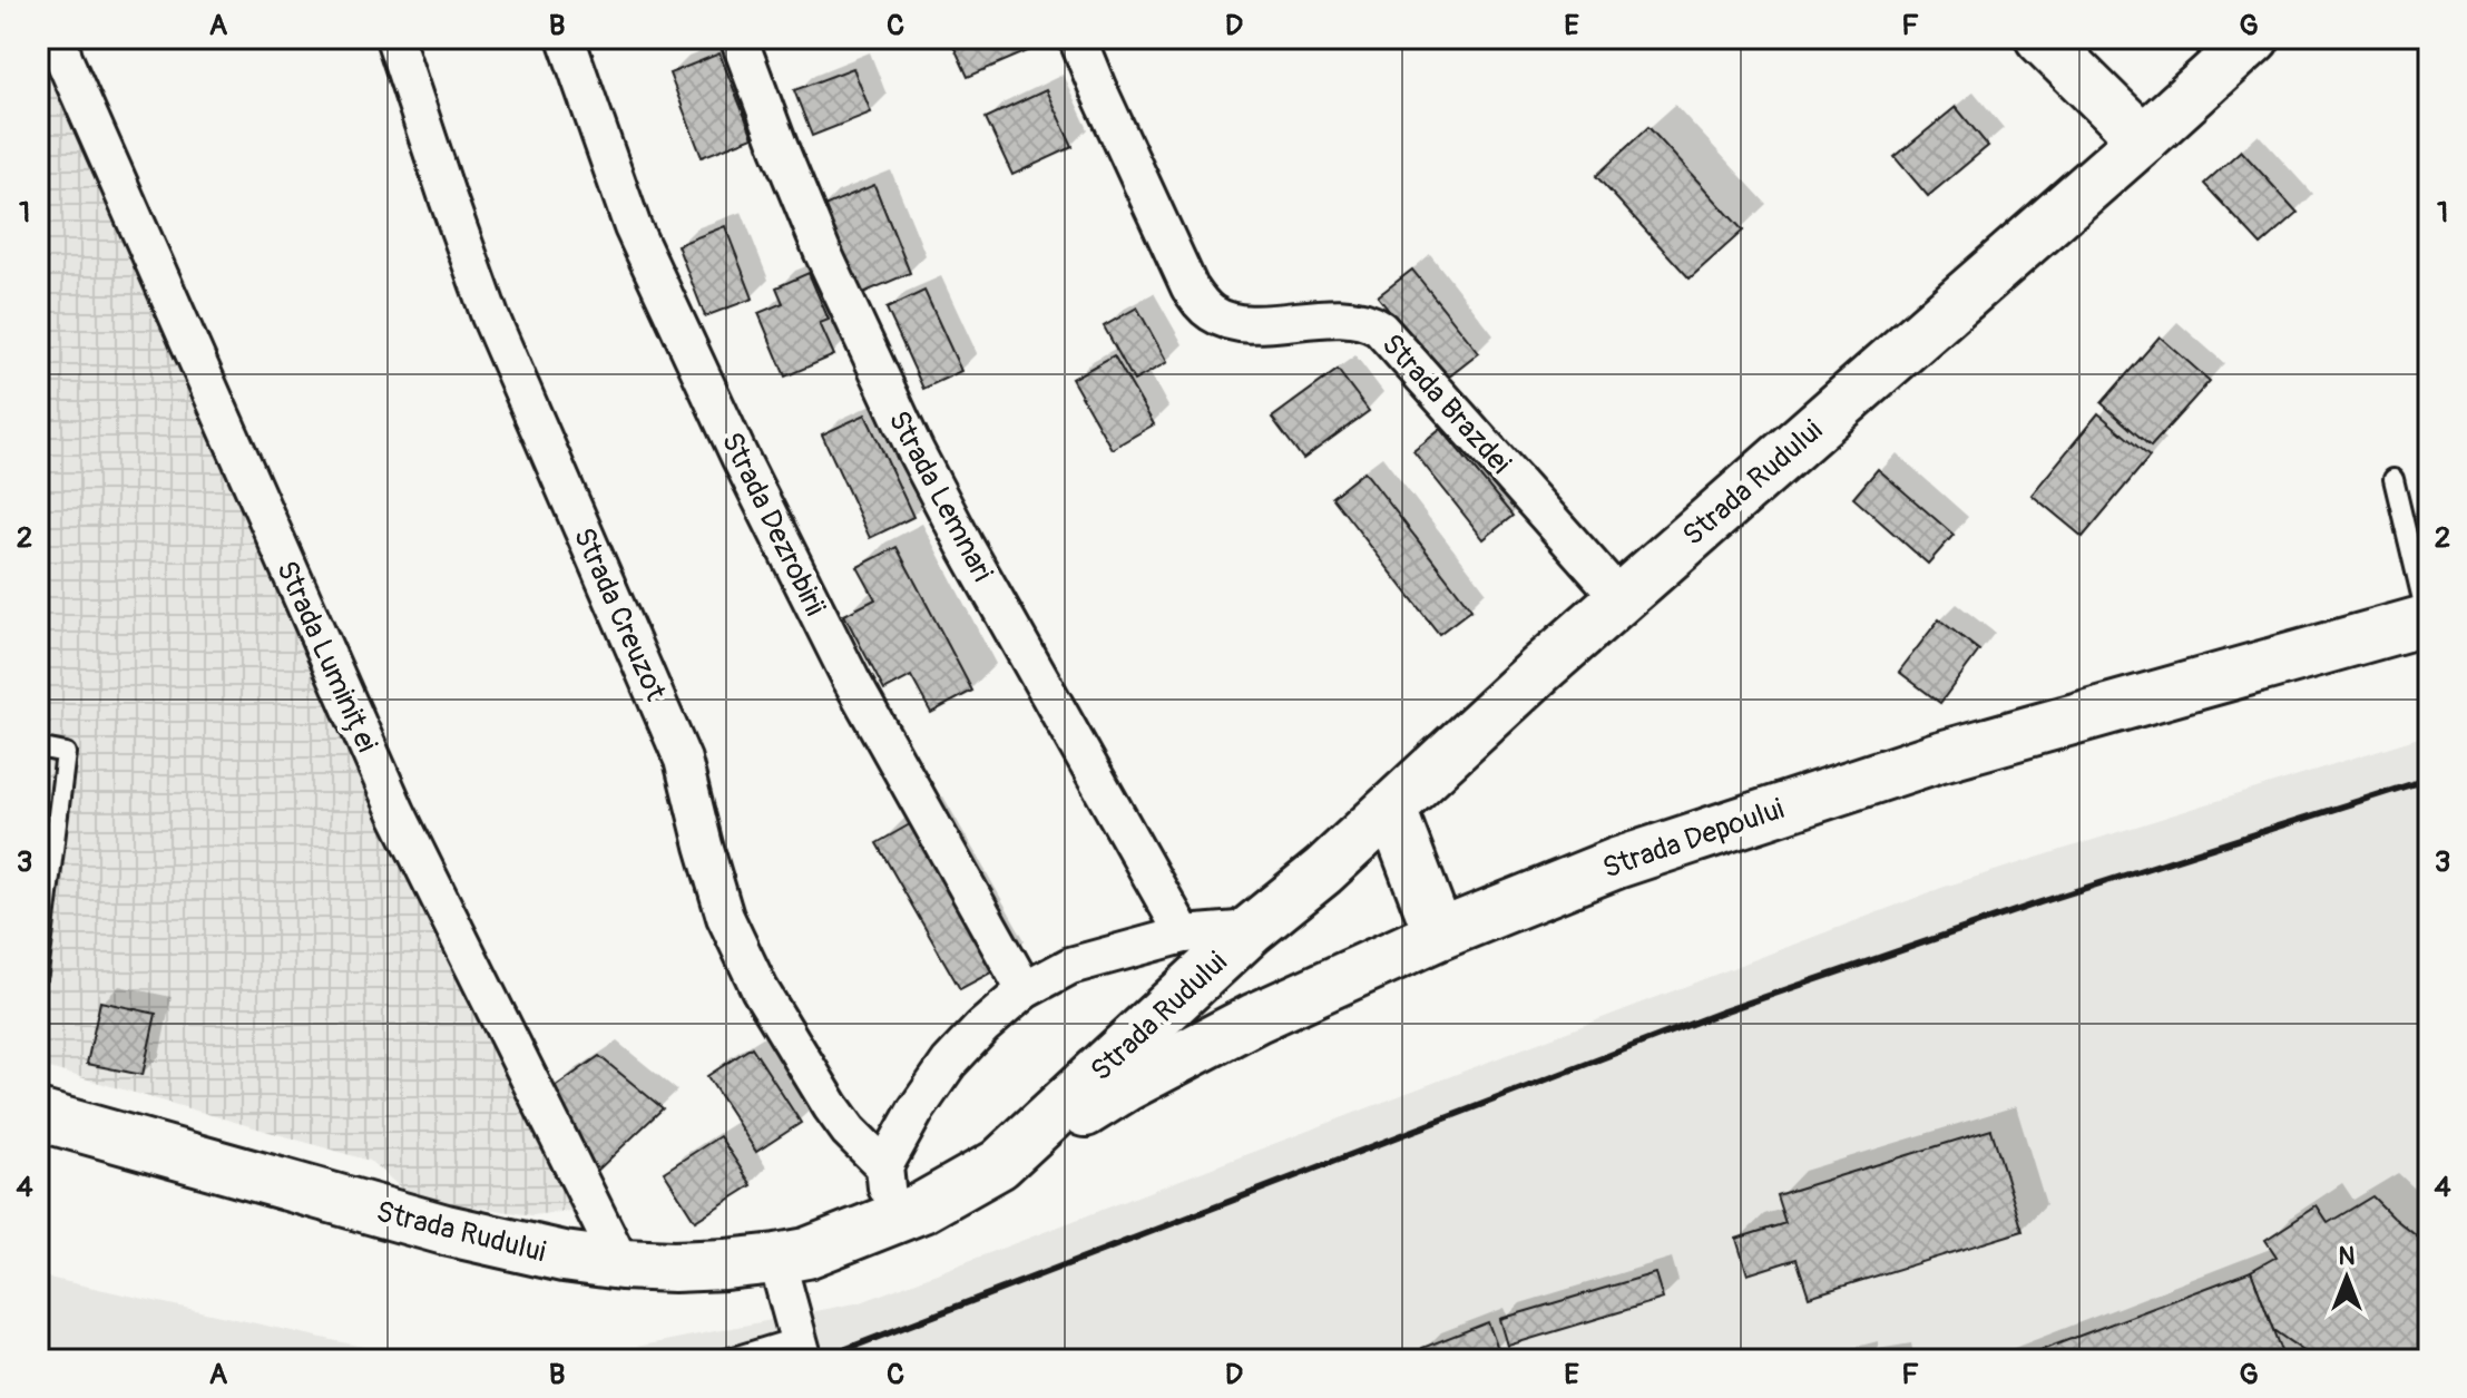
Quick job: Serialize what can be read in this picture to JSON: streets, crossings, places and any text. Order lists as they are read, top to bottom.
{
  "streets": {
    "main road": ["Strada Rudului", "Strada Depoului"],
    "street": [
      "Strada Brazdei",
      "Strada Lemnari",
      "Strada Dezrobirii",
      "Strada Creuzot",
      "Strada Luminiței"
    ]
  },
  "crossings": [
    ["Strada Brazdei", "Strada Rudului"],
    ["Strada Rudului", "Strada Lemnari"],
    ["Strada Rudului", "Strada Dezrobirii"],
    ["Strada Rudului", "Strada Creuzot"],
    ["Strada Rudului", "Strada Luminiței"],
    ["Strada Rudului", "Strada Depoului"]
  ],
  "north": "top",
  "grid": {
    "columns": [
      "A",
      "B",
      "C",
      "D",
      "E",
      "F",
      "G"
    ],
    "rows": [
      "1",
      "2",
      "3",
      "4"
    ]
  }
}
